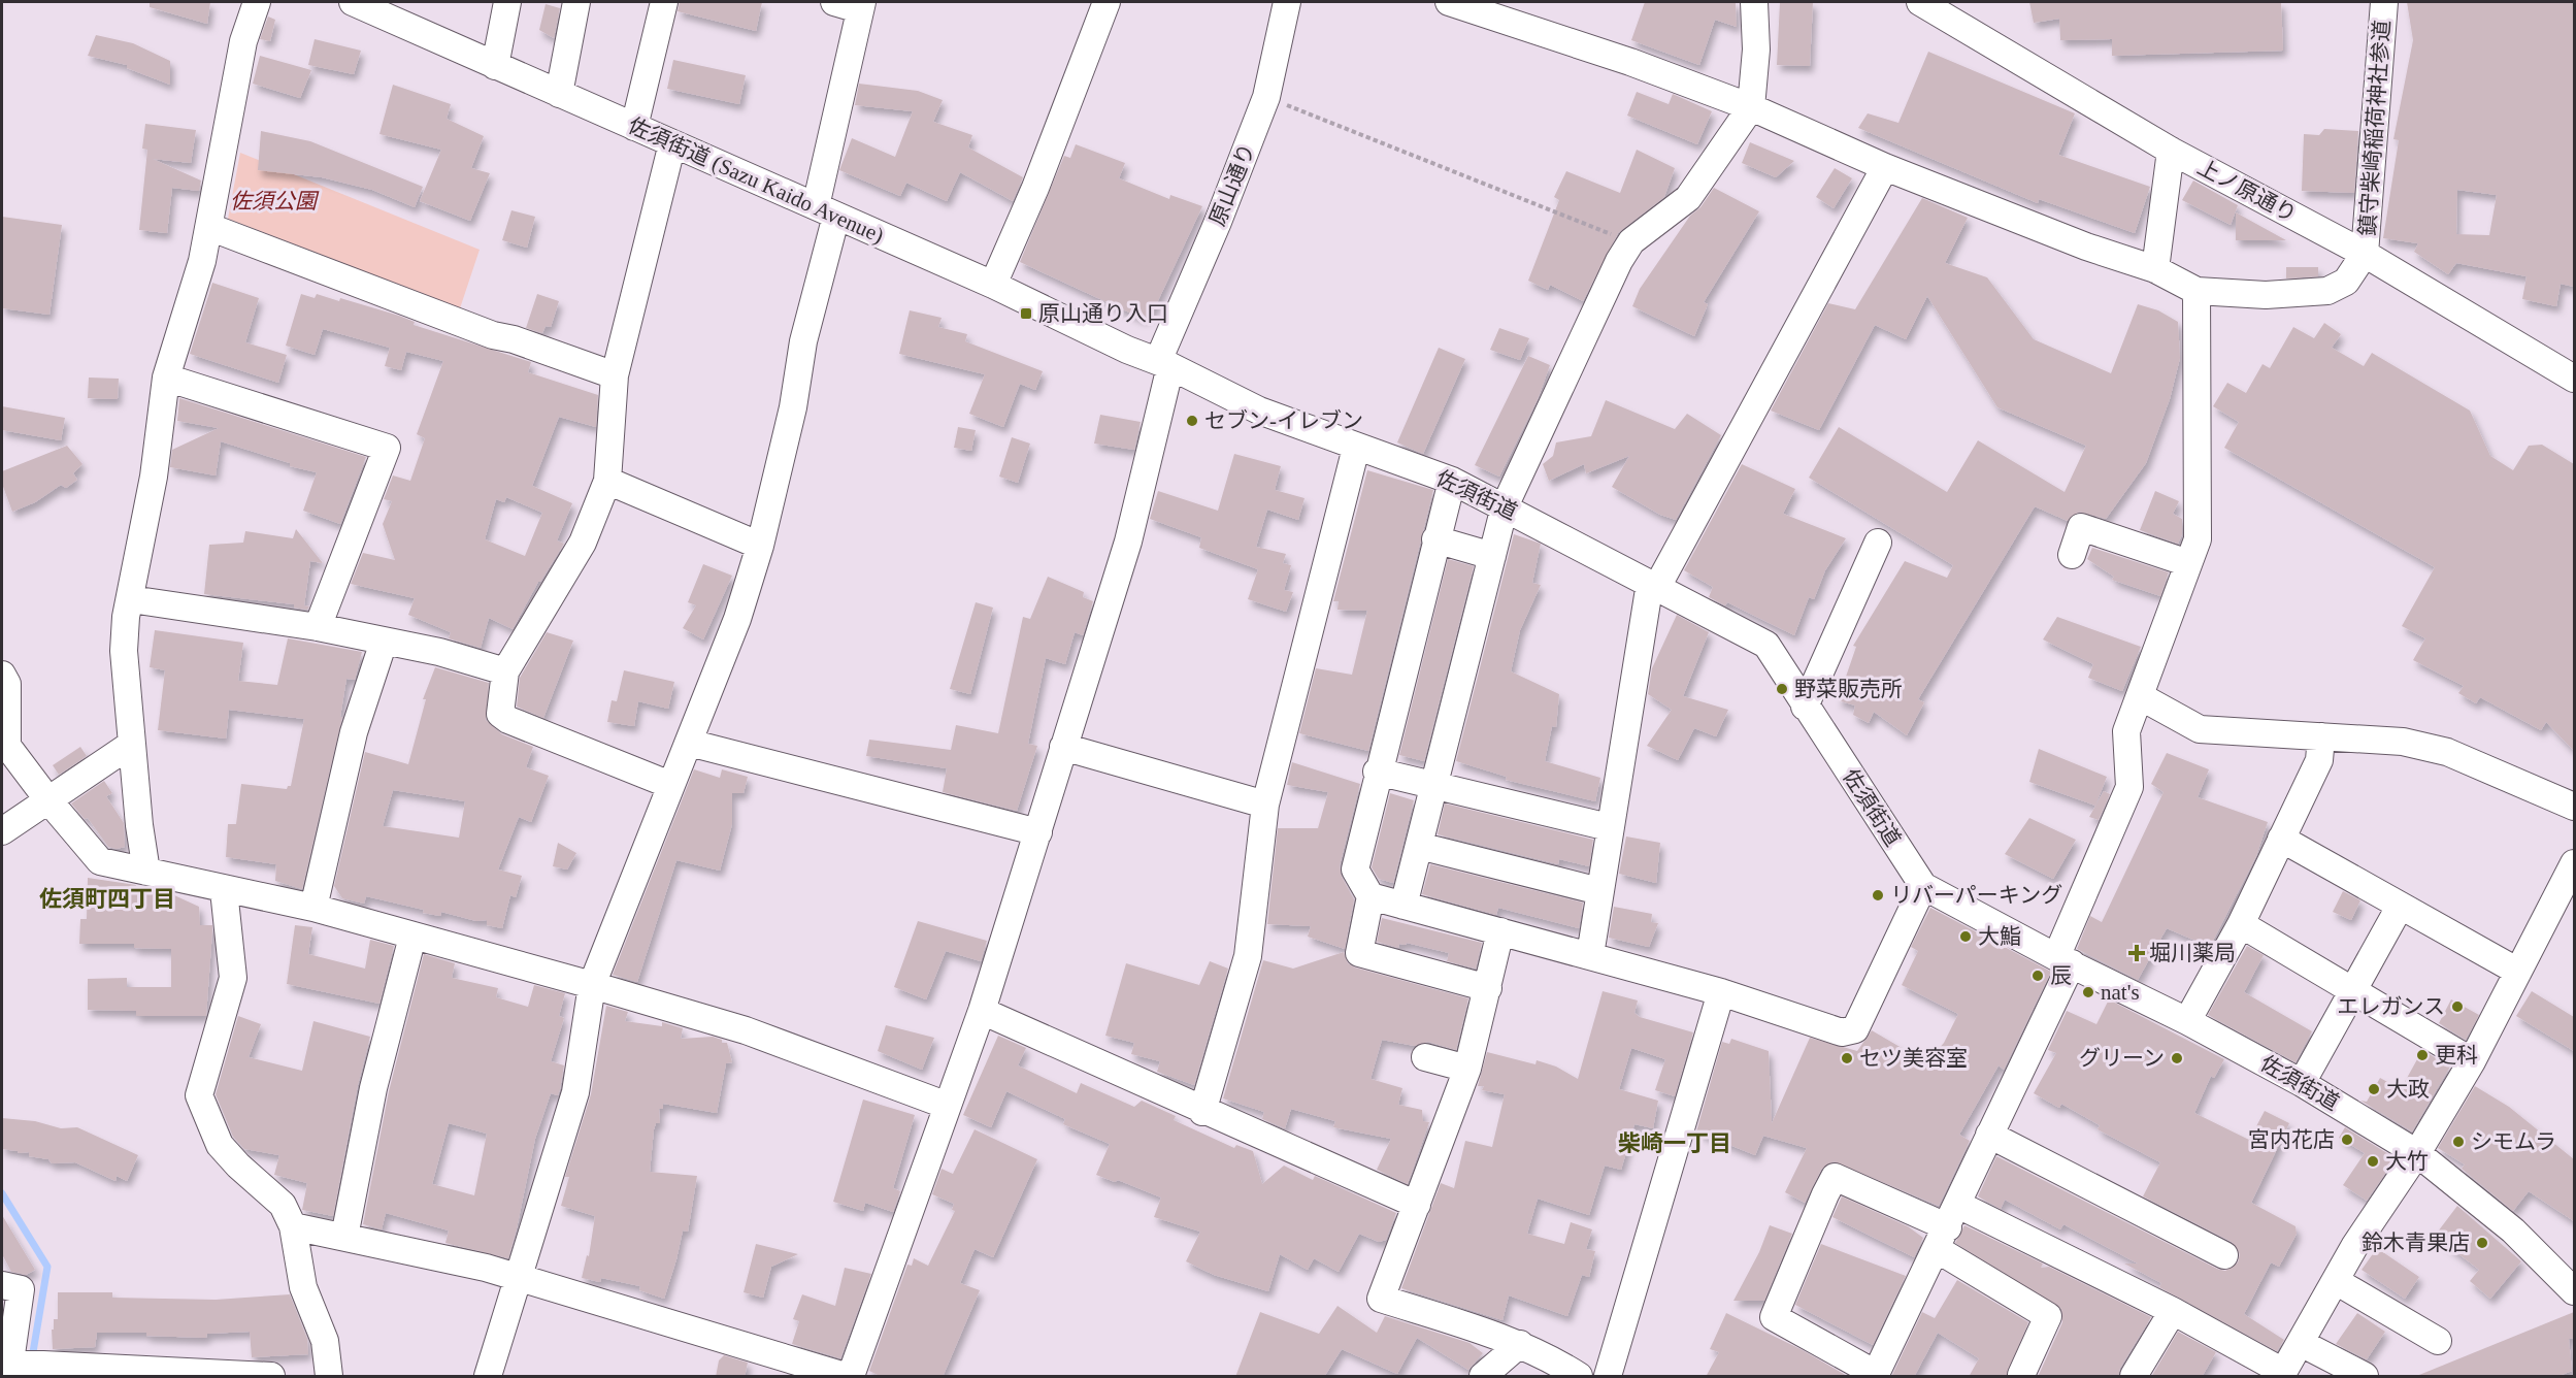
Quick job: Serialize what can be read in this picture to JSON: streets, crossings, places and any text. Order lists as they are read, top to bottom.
{
  "streets": {
    "street": [
      "鎮守柴崎稲荷神社参道",
      "佐須街道 (Sazu Kaido Avenue)",
      "原山通り",
      "上ノ原通り",
      "佐須街道"
    ]
  },
  "crossings": [
    ["鎮守柴崎稲荷神社参道", "上ノ原通り"],
    ["佐須街道 (Sazu Kaido Avenue)", "原山通り"],
    ["佐須街道 (Sazu Kaido Avenue)", "佐須街道"],
    ["原山通り", "佐須街道"]
  ],
  "districts": ["佐須町四丁目", "柴崎一丁目"],
  "parks": ["佐須公園"],
  "places": {
    "transit": ["原山通り入口"],
    "other": [
      "セブン-イレブン",
      "野菜販売所",
      "リバーパーキング",
      "大鮨",
      "辰",
      "nat's",
      "エレガンス",
      "更科",
      "セツ美容室",
      "グリーン",
      "大政",
      "宮内花店",
      "シモムラ",
      "大竹",
      "鈴木青果店"
    ],
    "health": ["堀川薬局"]
  }
}
